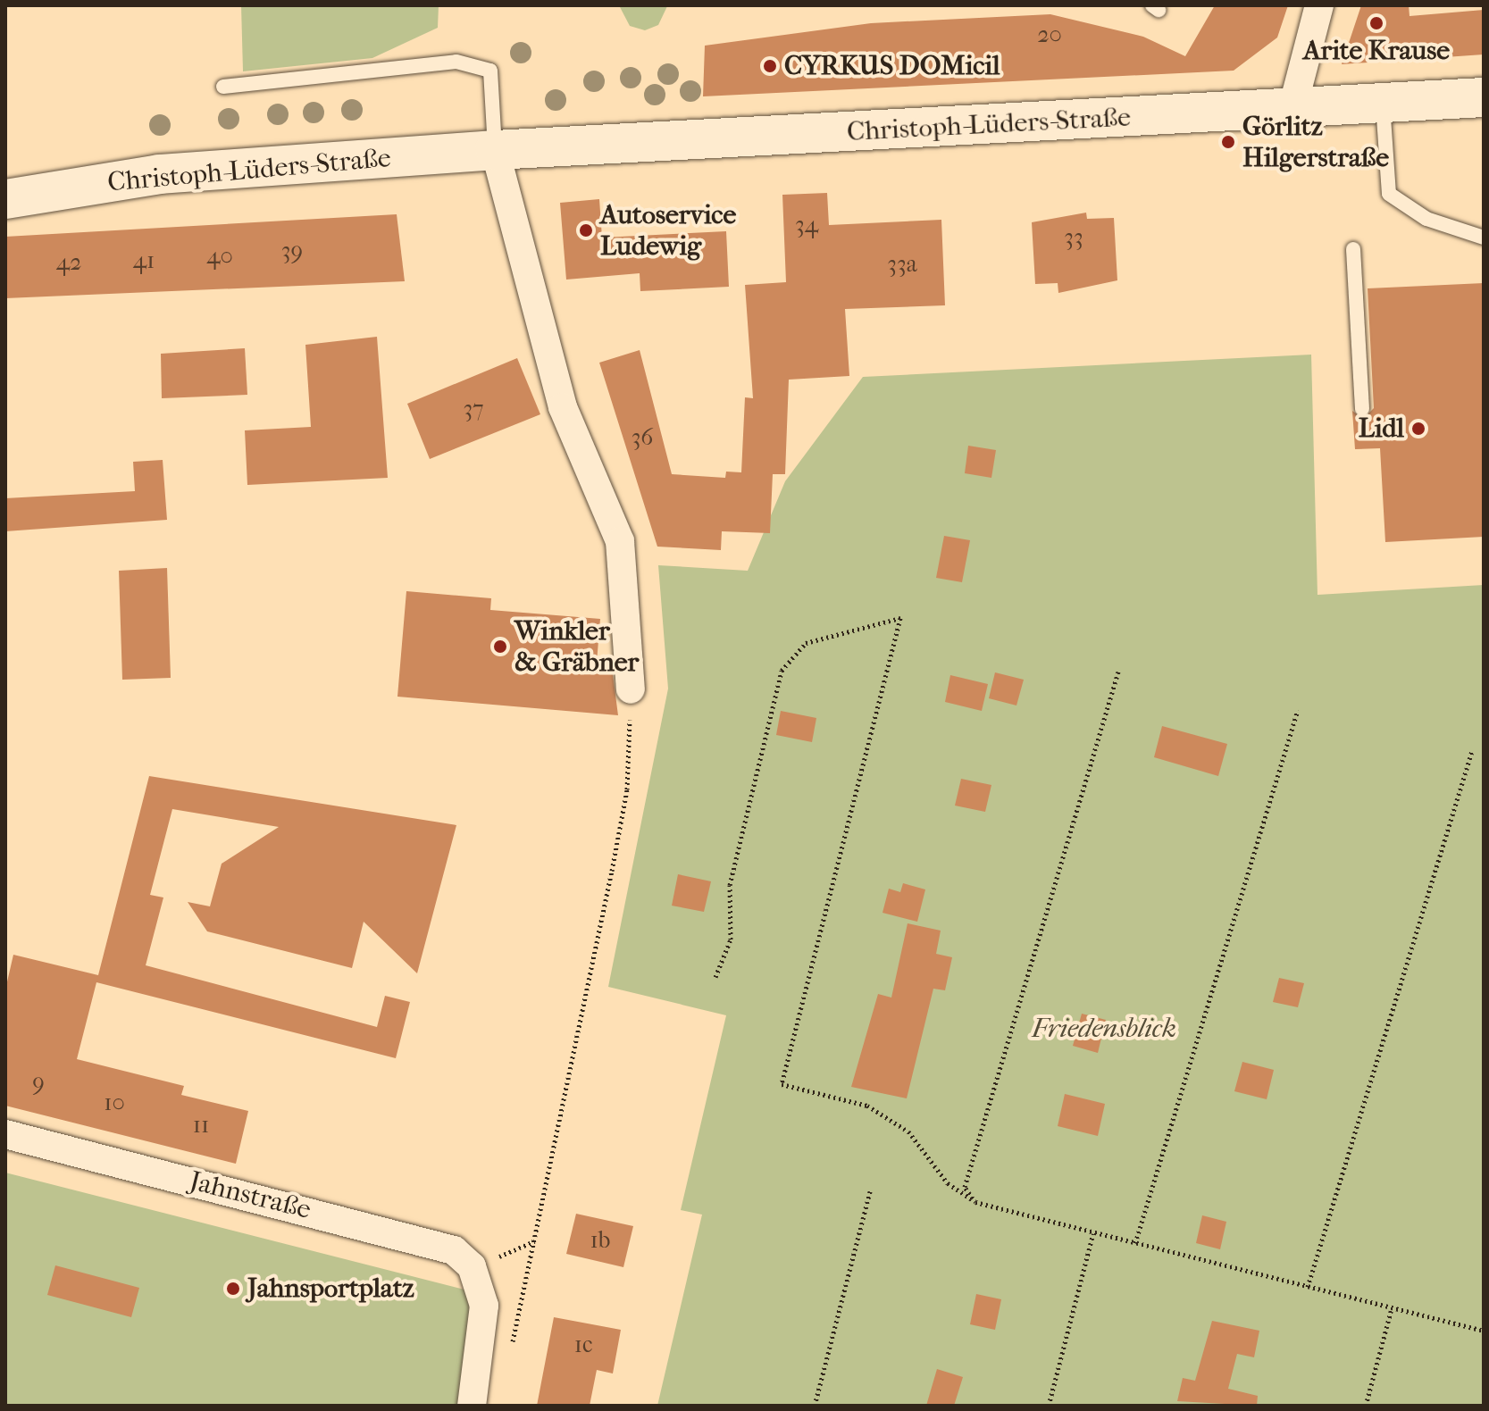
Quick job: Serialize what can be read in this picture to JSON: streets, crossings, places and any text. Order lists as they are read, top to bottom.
{
  "streets": {
    "street": ["Christoph-Lüders-Straße", "Jahnstraße"]
  },
  "parks": ["Friedensblick"],
  "places": [
    "Arite Krause",
    "CYRKUS DOMicil",
    "Görlitz Hilgerstraße",
    "Autoservice Ludewig",
    "Lidl",
    "Winkler & Gräbner",
    "Jahnsportplatz"
  ],
  "house_numbers": [
    "20",
    "34",
    "33",
    "39",
    "40",
    "41",
    "42",
    "33a",
    "37",
    "36",
    "9",
    "10",
    "11",
    "1b",
    "1c"
  ]
}
